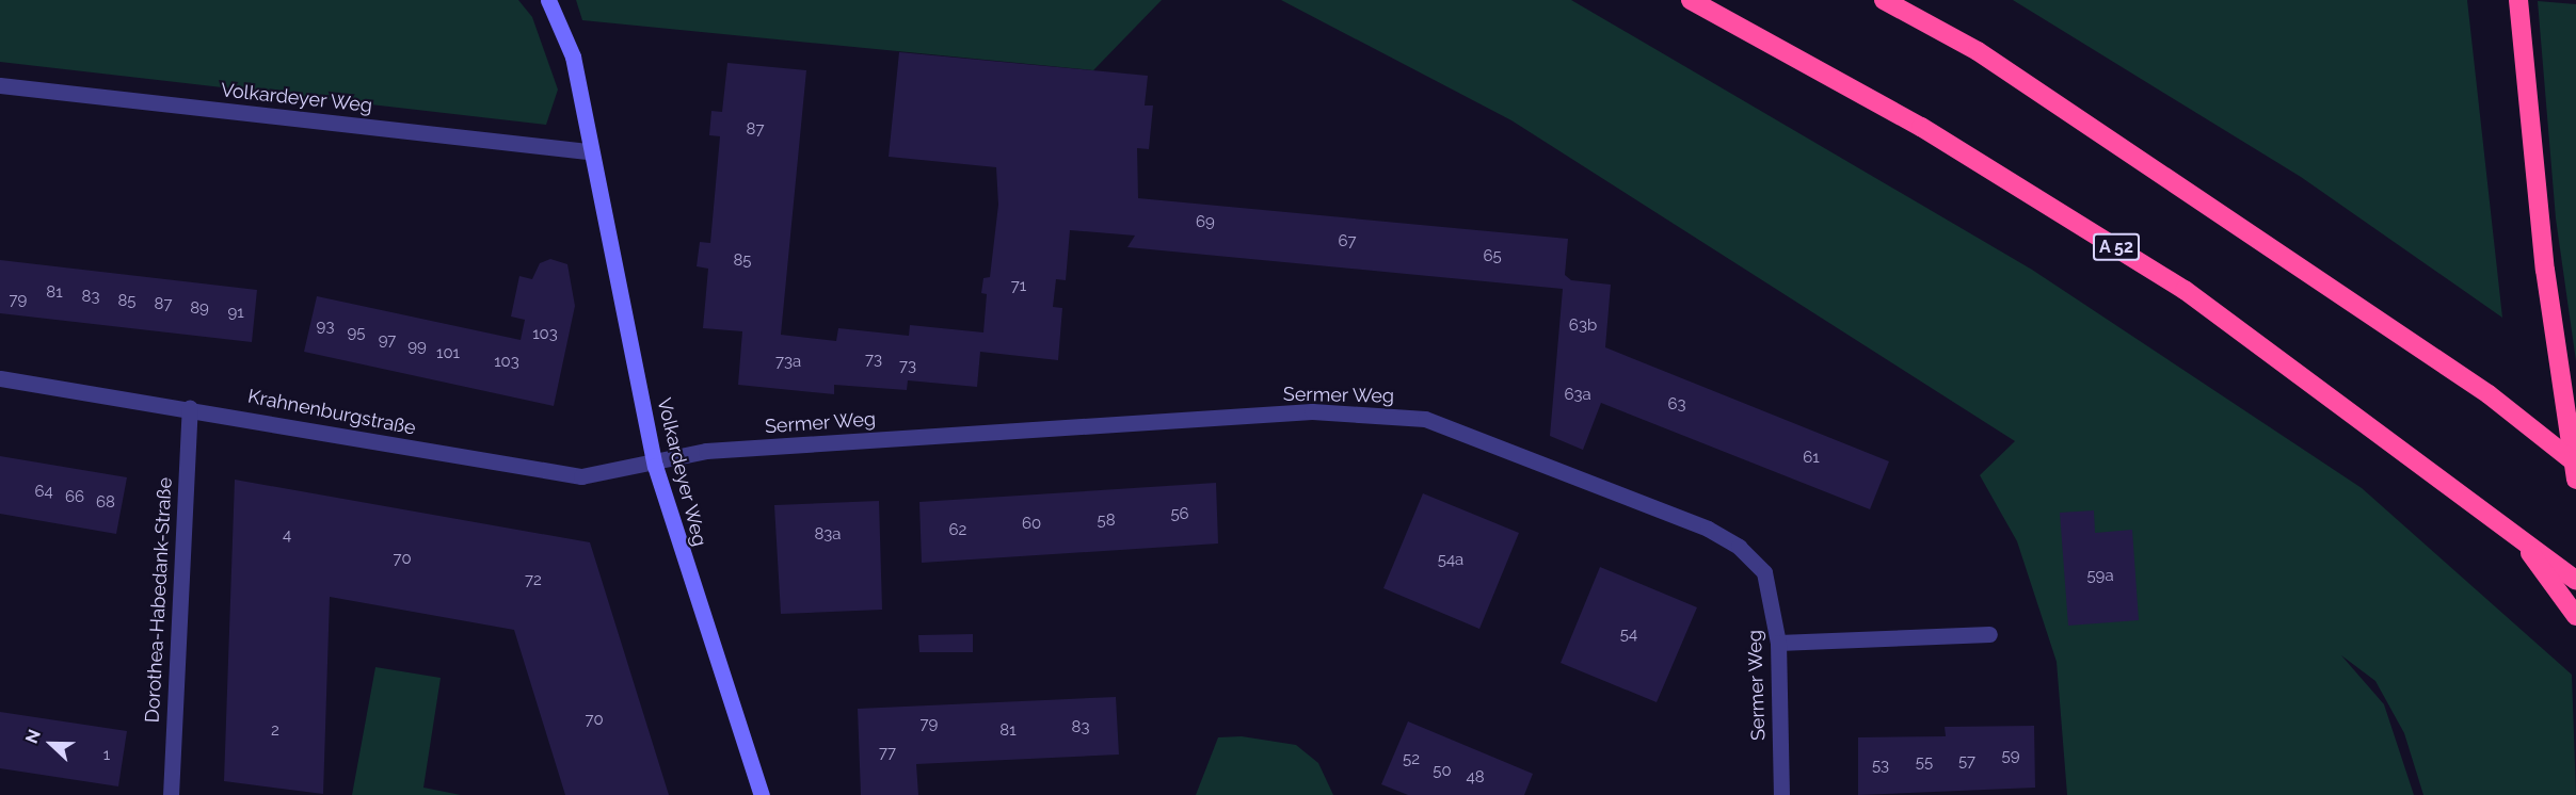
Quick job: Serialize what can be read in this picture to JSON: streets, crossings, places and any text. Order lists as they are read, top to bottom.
{
  "streets": {
    "highway": ["A 52"],
    "street": [
      "Volkardeyer Weg",
      "Sermer Weg",
      "Krahnenburgstraße",
      "Dorothea-Habedank-Straße"
    ]
  },
  "crossings": [
    ["Volkardeyer Weg", "Sermer Weg"],
    ["Volkardeyer Weg", "Krahnenburgstraße"],
    ["Sermer Weg", "Krahnenburgstraße"],
    ["Krahnenburgstraße", "Dorothea-Habedank-Straße"]
  ],
  "house_numbers": [
    "87",
    "69",
    "67",
    "65",
    "85",
    "71",
    "81",
    "83",
    "79",
    "85",
    "87",
    "89",
    "91",
    "63b",
    "93",
    "95",
    "103",
    "97",
    "99",
    "101",
    "73",
    "103",
    "73a",
    "73",
    "63a",
    "63",
    "61",
    "64",
    "66",
    "68",
    "56",
    "58",
    "60",
    "62",
    "83a",
    "4",
    "70",
    "54a",
    "59a",
    "72",
    "54",
    "70",
    "79",
    "83",
    "2",
    "81",
    "77",
    "1",
    "59",
    "52",
    "57",
    "55",
    "53",
    "50",
    "48"
  ],
  "north": "left"
}
